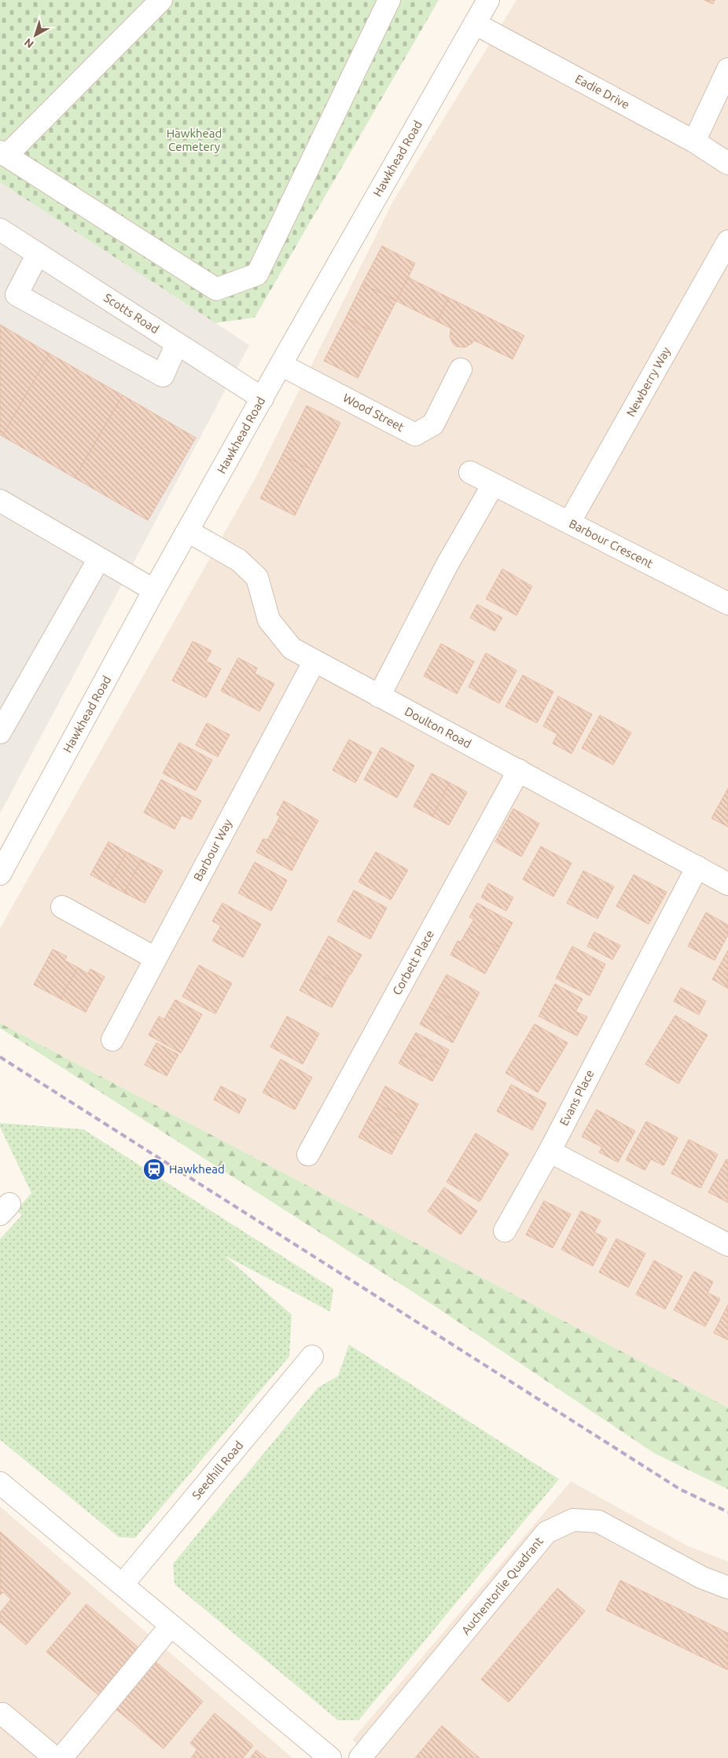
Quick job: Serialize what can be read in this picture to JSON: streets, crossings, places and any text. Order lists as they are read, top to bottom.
{
  "streets": {
    "street": [
      "Eadie Drive",
      "Hawkhead Road",
      "Scotts Road",
      "Newberry Way",
      "Wood Street",
      "Barbour Crescent",
      "Doulton Road",
      "Barbour Way",
      "Corbett Place",
      "Evans Place",
      "Seedhill Road",
      "Auchentorlie Quadrant"
    ]
  },
  "crossings": [
    ["Eadie Drive", "Hawkhead Road"],
    ["Hawkhead Road", "Scotts Road"],
    ["Hawkhead Road", "Wood Street"],
    ["Hawkhead Road", "Doulton Road"],
    ["Newberry Way", "Barbour Crescent"],
    ["Doulton Road", "Barbour Way"],
    ["Doulton Road", "Corbett Place"],
    ["Doulton Road", "Evans Place"]
  ],
  "parks": ["Hawkhead Cemetery"],
  "places": {
    "station": ["Hawkhead"]
  },
  "north": "bottom left"
}
